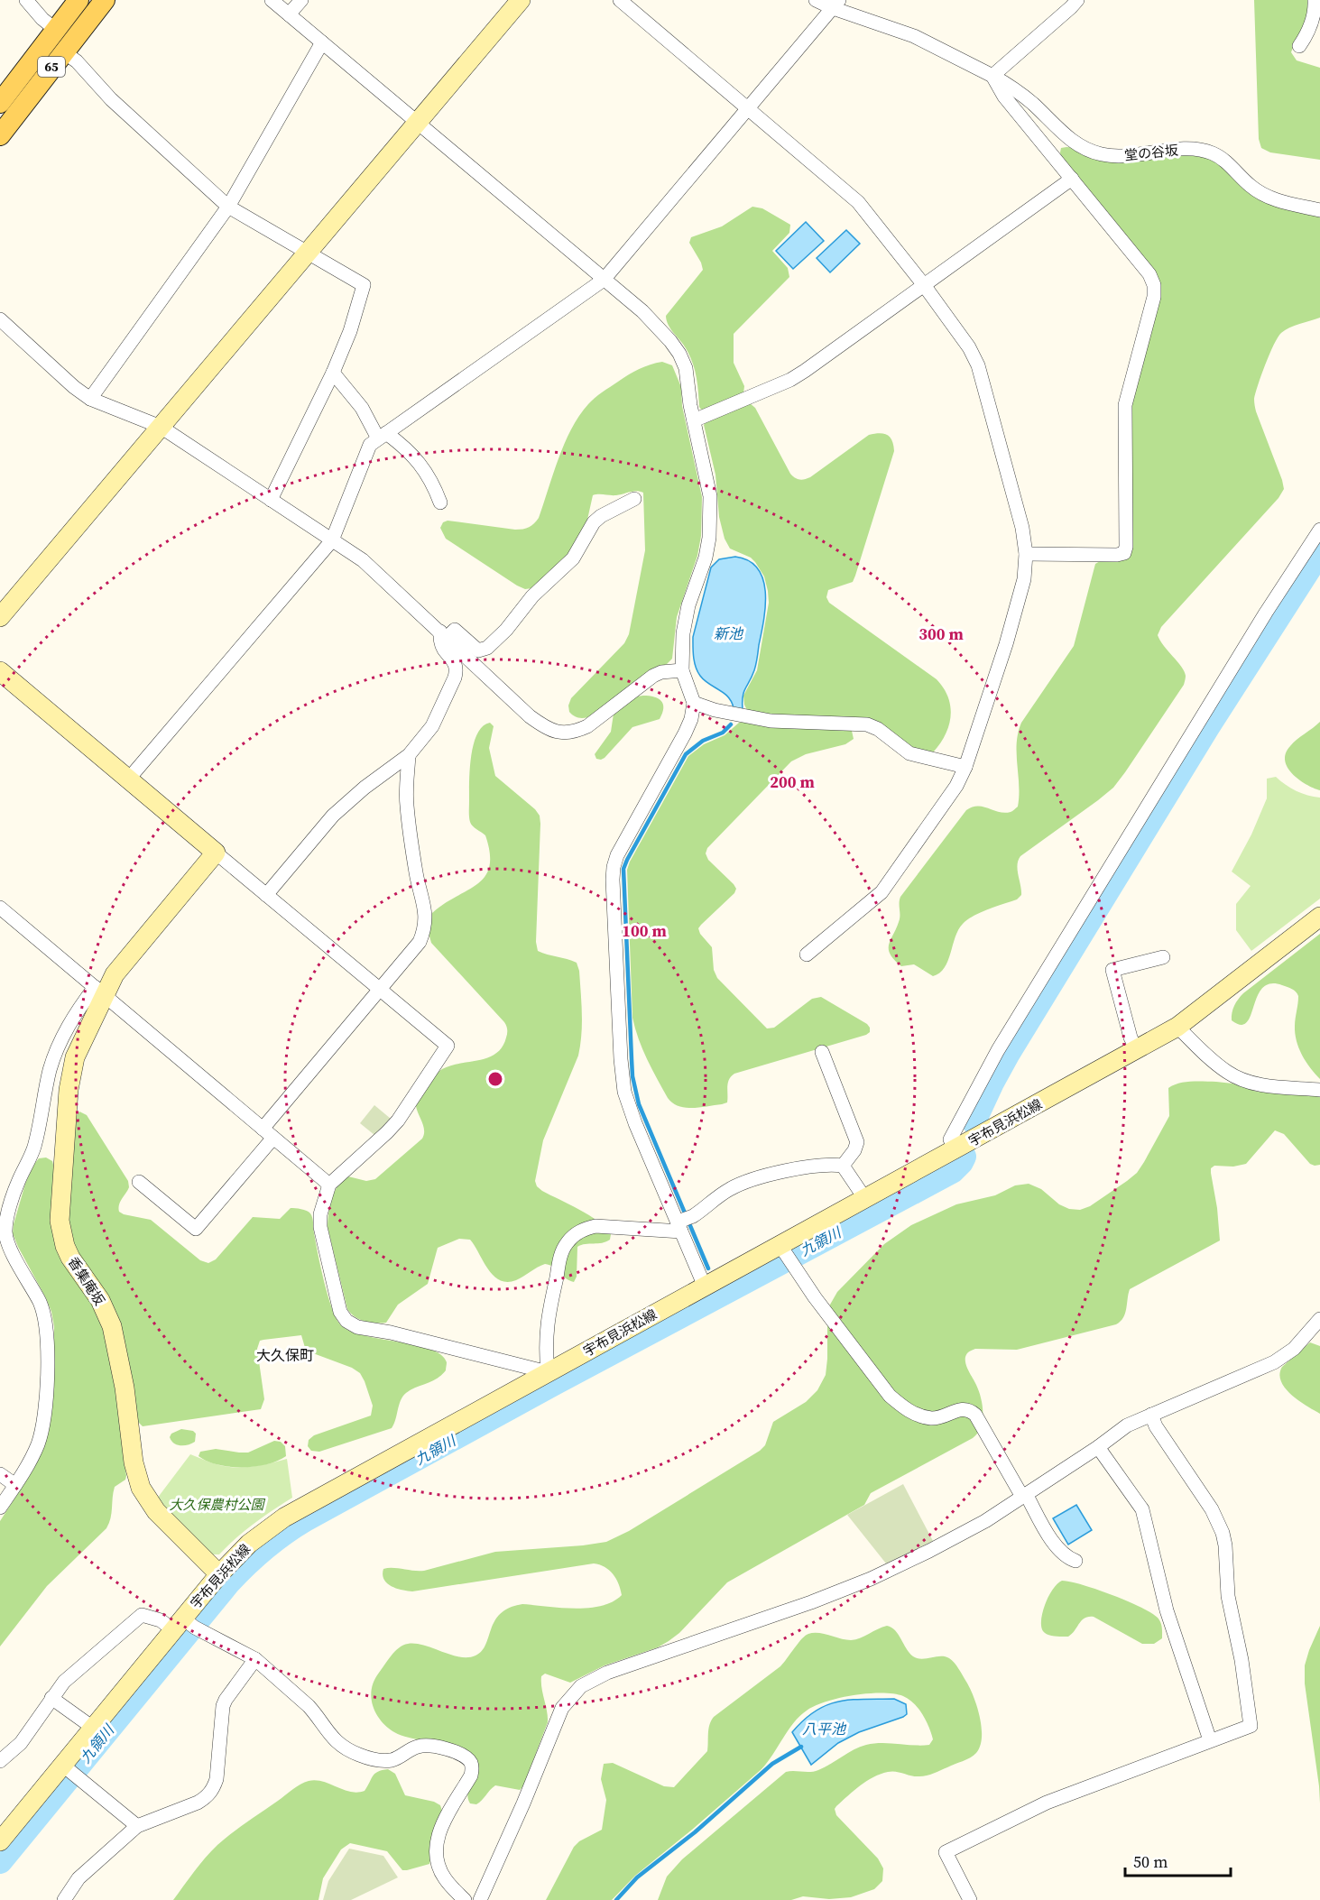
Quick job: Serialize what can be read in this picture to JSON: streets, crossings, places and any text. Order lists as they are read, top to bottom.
{
  "streets": {
    "main road": ["65"],
    "street": ["堂の谷坂", "宇布見浜松線", "香集庵坂"]
  },
  "crossings": [
    ["宇布見浜松線", "香集庵坂"]
  ],
  "districts": ["大久保町"],
  "water": ["新池", "九領川", "八平池"],
  "parks": ["大久保農村公園"],
  "scale_bar": "50 m",
  "rings": ["300 m", "200 m", "100 m"]
}
